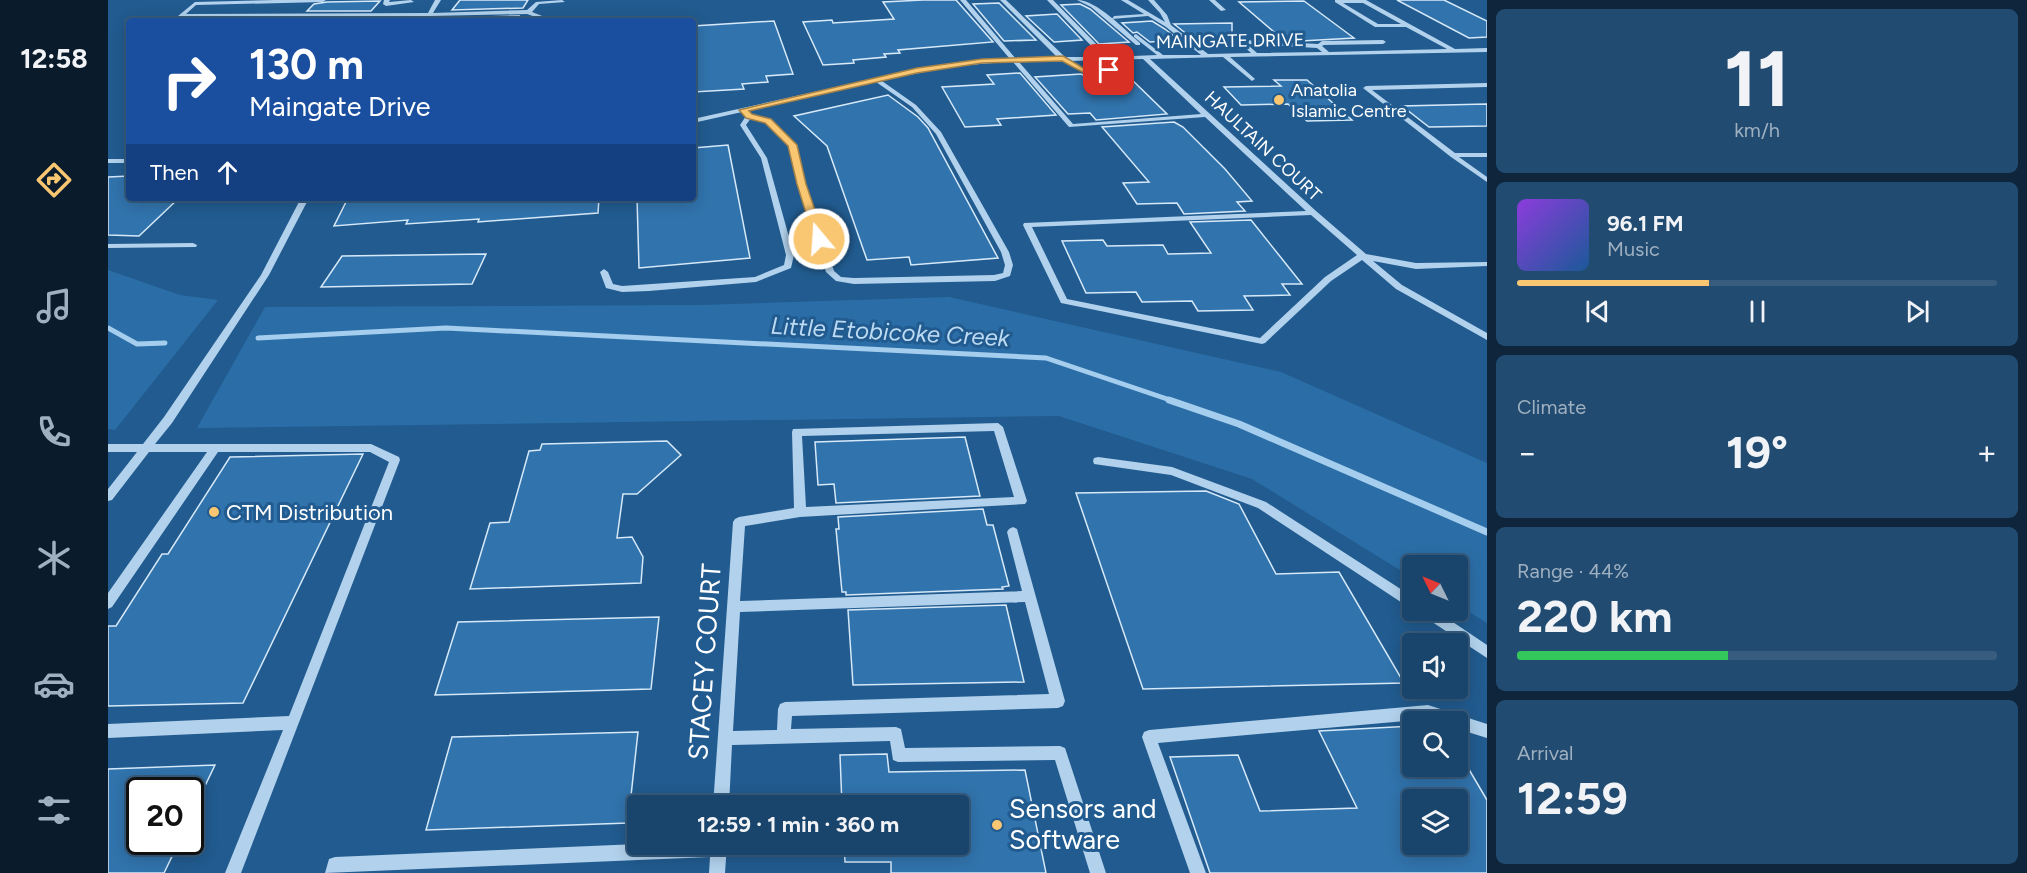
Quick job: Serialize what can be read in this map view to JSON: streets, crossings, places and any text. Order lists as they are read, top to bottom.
{
  "streets": {
    "street": ["MAINGATE DRIVE", "HAULTAIN COURT", "STACEY COURT"]
  },
  "crossings": [
    ["MAINGATE DRIVE", "HAULTAIN COURT"]
  ],
  "water": ["Little Etobicoke Creek"],
  "places": ["Anatolia Islamic Centre", "CTM Distribution", "Sensors and Software"],
  "north": "top left",
  "page": {
    "tabs": "12:58",
    "tile": [
      ["11", "km/h"],
      "Climate",
      ["Range · 44%", "220 km"],
      ["Arrival", "12:59"]
    ],
    "turn": ["130 m", "Maingate Drive"],
    "then": "Then",
    "song": ["96.1 FM", "Music"],
    "heat": ["−", "19°", "+"],
    "limit": "20",
    "trip": "12:59 · 1 min · 360 m"
  }
}
